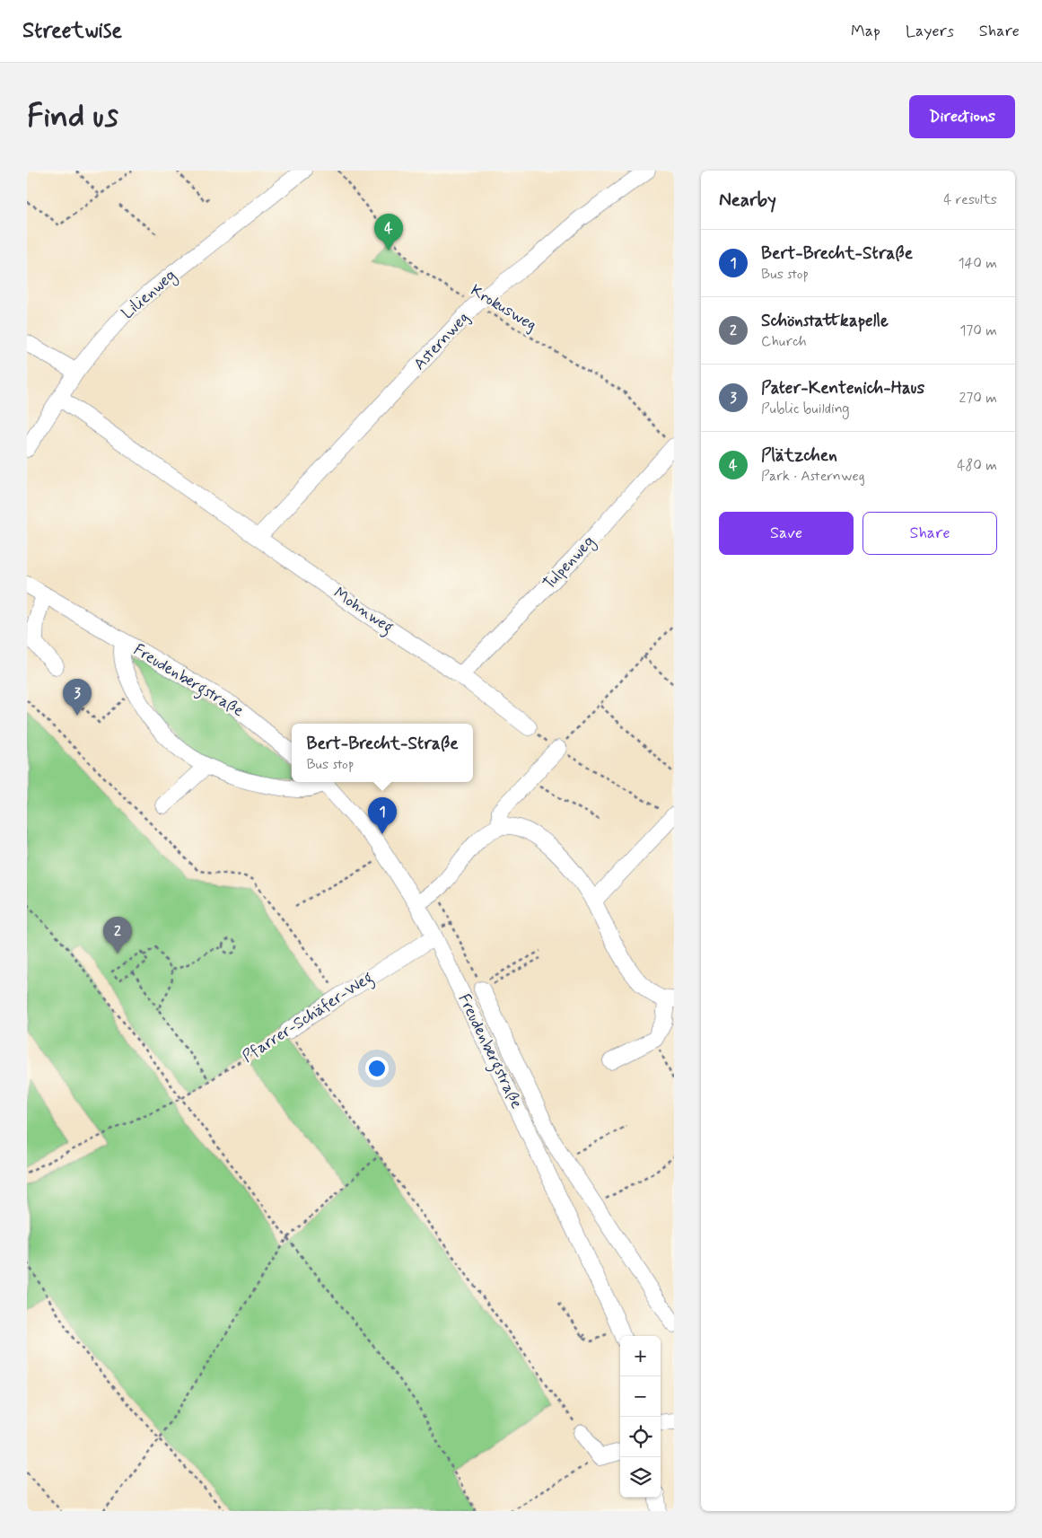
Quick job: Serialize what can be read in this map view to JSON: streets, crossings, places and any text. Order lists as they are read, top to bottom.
{
  "streets": {
    "street": [
      "Lilienweg",
      "Asternweg",
      "Tulpenweg",
      "Mohnweg",
      "Freudenbergstraße",
      "Pfarrer-Schäfer-Weg"
    ],
    "path": ["Krokusweg"]
  },
  "crossings": [
    ["Lilienweg", "Mohnweg"],
    ["Krokusweg", "Asternweg"],
    ["Krokusweg", "Tulpenweg"],
    ["Asternweg", "Mohnweg"],
    ["Tulpenweg", "Mohnweg"],
    ["Freudenbergstraße", "Pfarrer-Schäfer-Weg"]
  ],
  "page": {
    "header": "Streetwise",
    "nav": ["Map", "Layers", "Share"],
    "buttons": [
      "Directions",
      ["Save", "Share"]
    ],
    "title": "Find us",
    "heading": ["Nearby", "4 results"],
    "pins": [
      "4",
      "3",
      "1",
      "2"
    ],
    "list": [
      {
        "mark": "1",
        "name": "Bert-Brecht-Straße",
        "note": "Bus stop",
        "value": "140 m"
      },
      {
        "mark": "2",
        "name": "Schönstattkapelle",
        "note": "Church",
        "value": "170 m"
      },
      {
        "mark": "3",
        "name": "Pater-Kentenich-Haus",
        "note": "Public building",
        "value": "270 m"
      },
      {
        "mark": "4",
        "name": "Plätzchen",
        "note": "Park · Asternweg",
        "value": "480 m"
      }
    ],
    "popup": ["Bert-Brecht-Straße", "Bus stop"],
    "map_buttons": ["+", "−"]
  }
}
